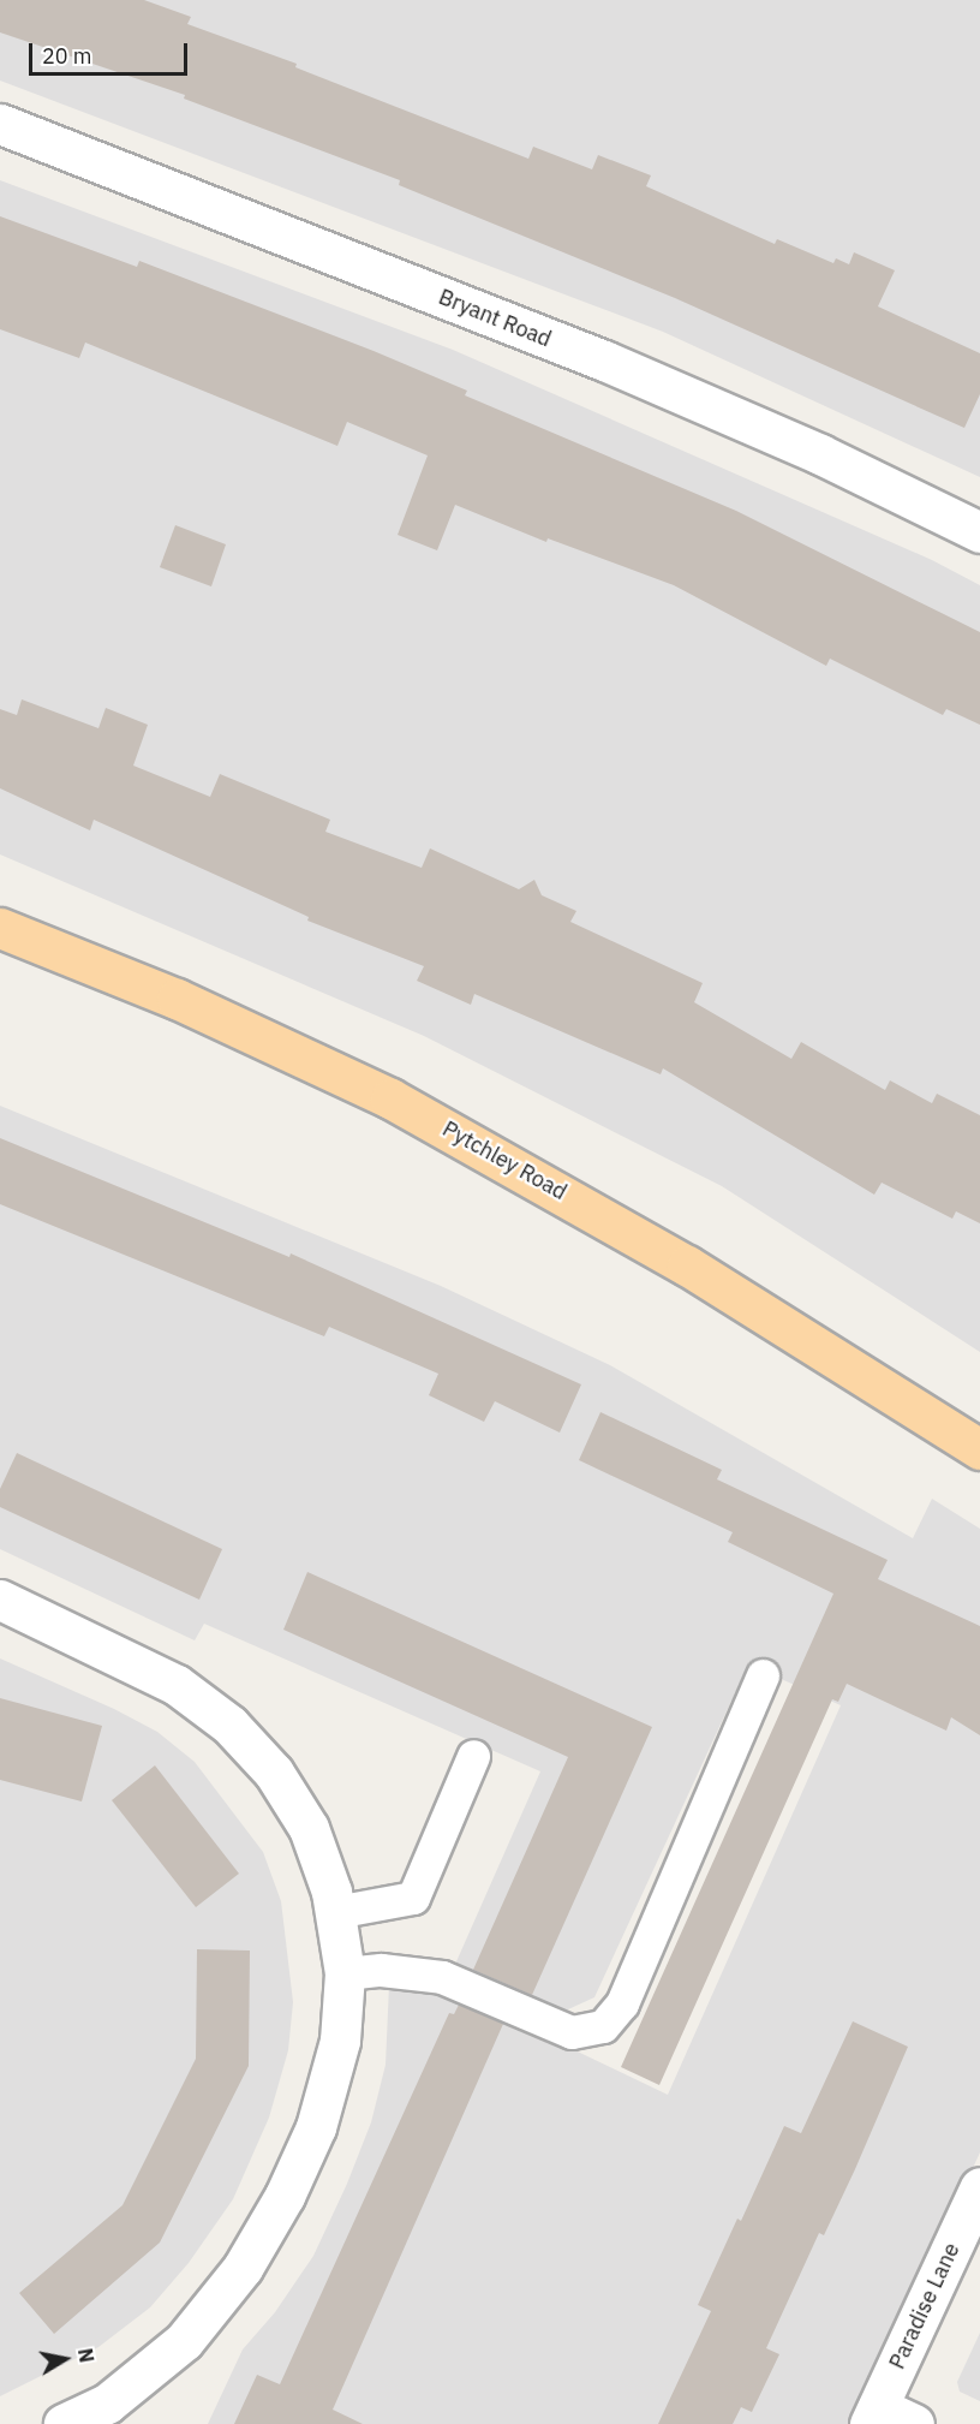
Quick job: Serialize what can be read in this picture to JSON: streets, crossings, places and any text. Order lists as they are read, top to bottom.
{
  "streets": {
    "main road": ["Pytchley Road"],
    "street": ["Bryant Road", "Paradise Lane"]
  },
  "scale_bar": "20 m",
  "north": "right"
}
